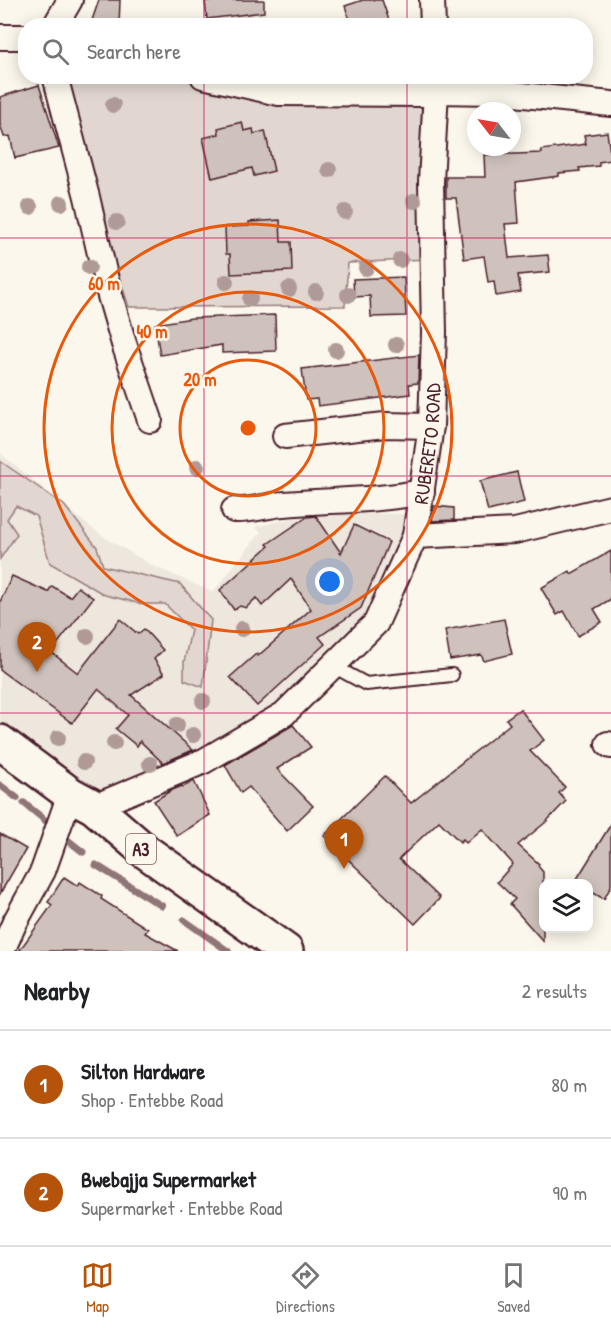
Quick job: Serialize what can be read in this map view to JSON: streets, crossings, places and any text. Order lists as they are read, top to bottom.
{
  "streets": {
    "main road": ["A3"],
    "street": ["RUBERETO ROAD"]
  },
  "crossings": [
    ["RUBERETO ROAD", "A3"]
  ],
  "north": "top left",
  "page": {
    "search": "Search here",
    "pins": ["2", "1"],
    "heading": ["Nearby", "2 results"],
    "list": [
      {
        "mark": "1",
        "name": "Silton Hardware",
        "note": "Shop · Entebbe Road",
        "value": "80 m"
      },
      {
        "mark": "2",
        "name": "Bwebajja Supermarket",
        "note": "Supermarket · Entebbe Road",
        "value": "90 m"
      }
    ],
    "nav": ["Map", "Directions", "Saved"]
  },
  "rings": ["60 m", "40 m", "20 m"]
}
